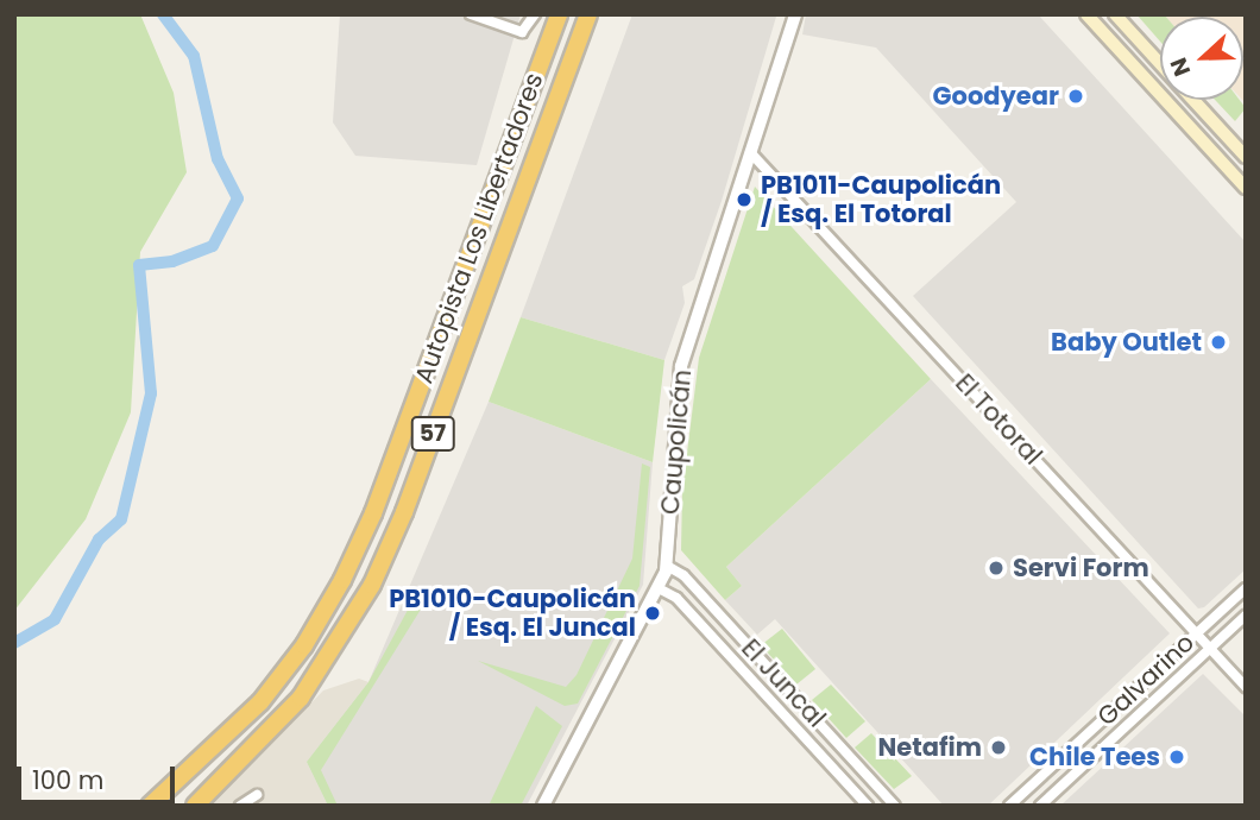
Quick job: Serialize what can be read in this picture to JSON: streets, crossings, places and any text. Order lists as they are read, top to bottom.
{
  "streets": {
    "highway": ["Autopista Los Libertadores", "57"],
    "street": [
      "El Totoral",
      "Caupolicán",
      "Galvarino",
      "El Juncal"
    ]
  },
  "crossings": [
    ["El Totoral", "Caupolicán"],
    ["El Totoral", "Galvarino"],
    ["Caupolicán", "El Juncal"]
  ],
  "places": [
    "Goodyear",
    "PB1011-Caupolicán / Esq. El Totoral",
    "Baby Outlet",
    "Servi Form",
    "PB1010-Caupolicán / Esq. El Juncal",
    "Netafim",
    "Chile Tees"
  ],
  "scale_bar": "100 m",
  "north": "left"
}
